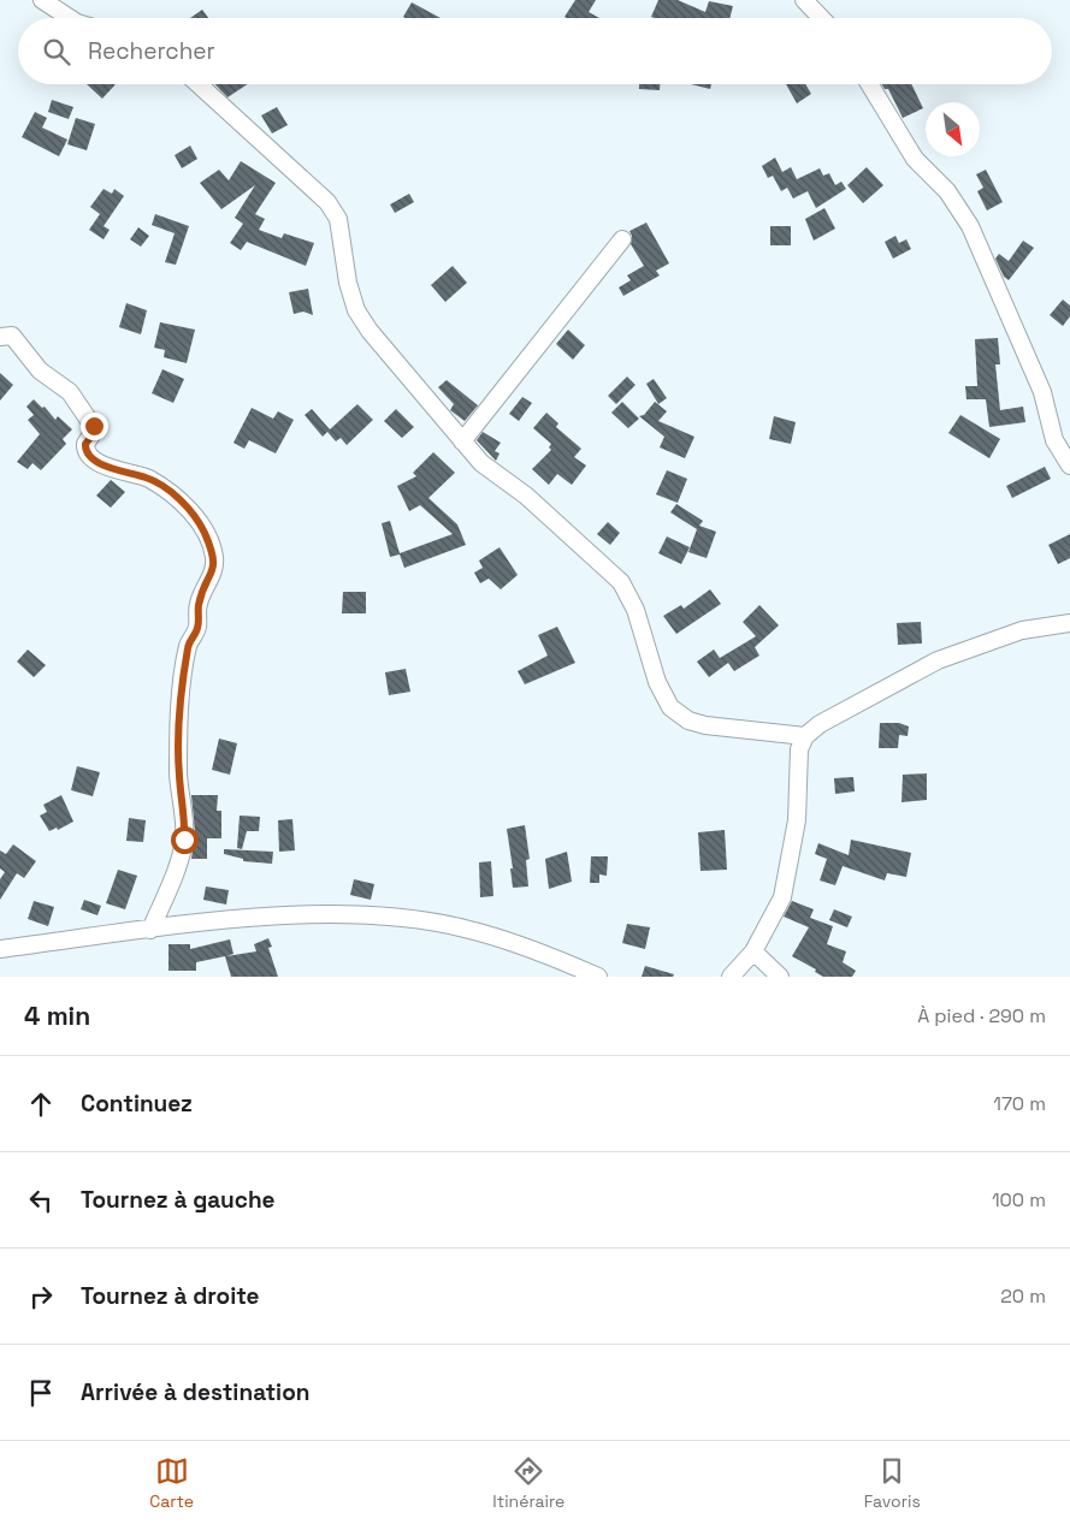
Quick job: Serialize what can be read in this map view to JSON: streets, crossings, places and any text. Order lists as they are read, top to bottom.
{
  "north": "bottom right",
  "page": {
    "search": "Rechercher",
    "heading": ["4 min", "À pied · 290 m"],
    "list": [
      ["Continuez", "170 m"],
      ["Tournez à gauche", "100 m"],
      ["Tournez à droite", "20 m"],
      "Arrivée à destination"
    ],
    "nav": ["Carte", "Itinéraire", "Favoris"]
  }
}
